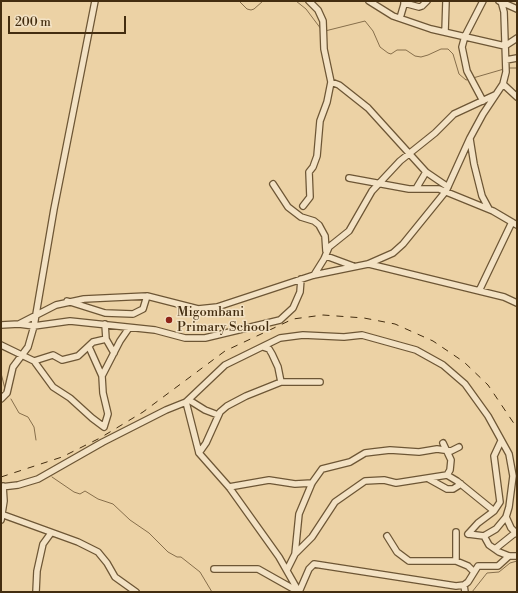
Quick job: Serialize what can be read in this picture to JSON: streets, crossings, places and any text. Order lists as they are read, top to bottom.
{
  "places": ["Migombani Primary School"],
  "scale_bar": "200 m"
}
